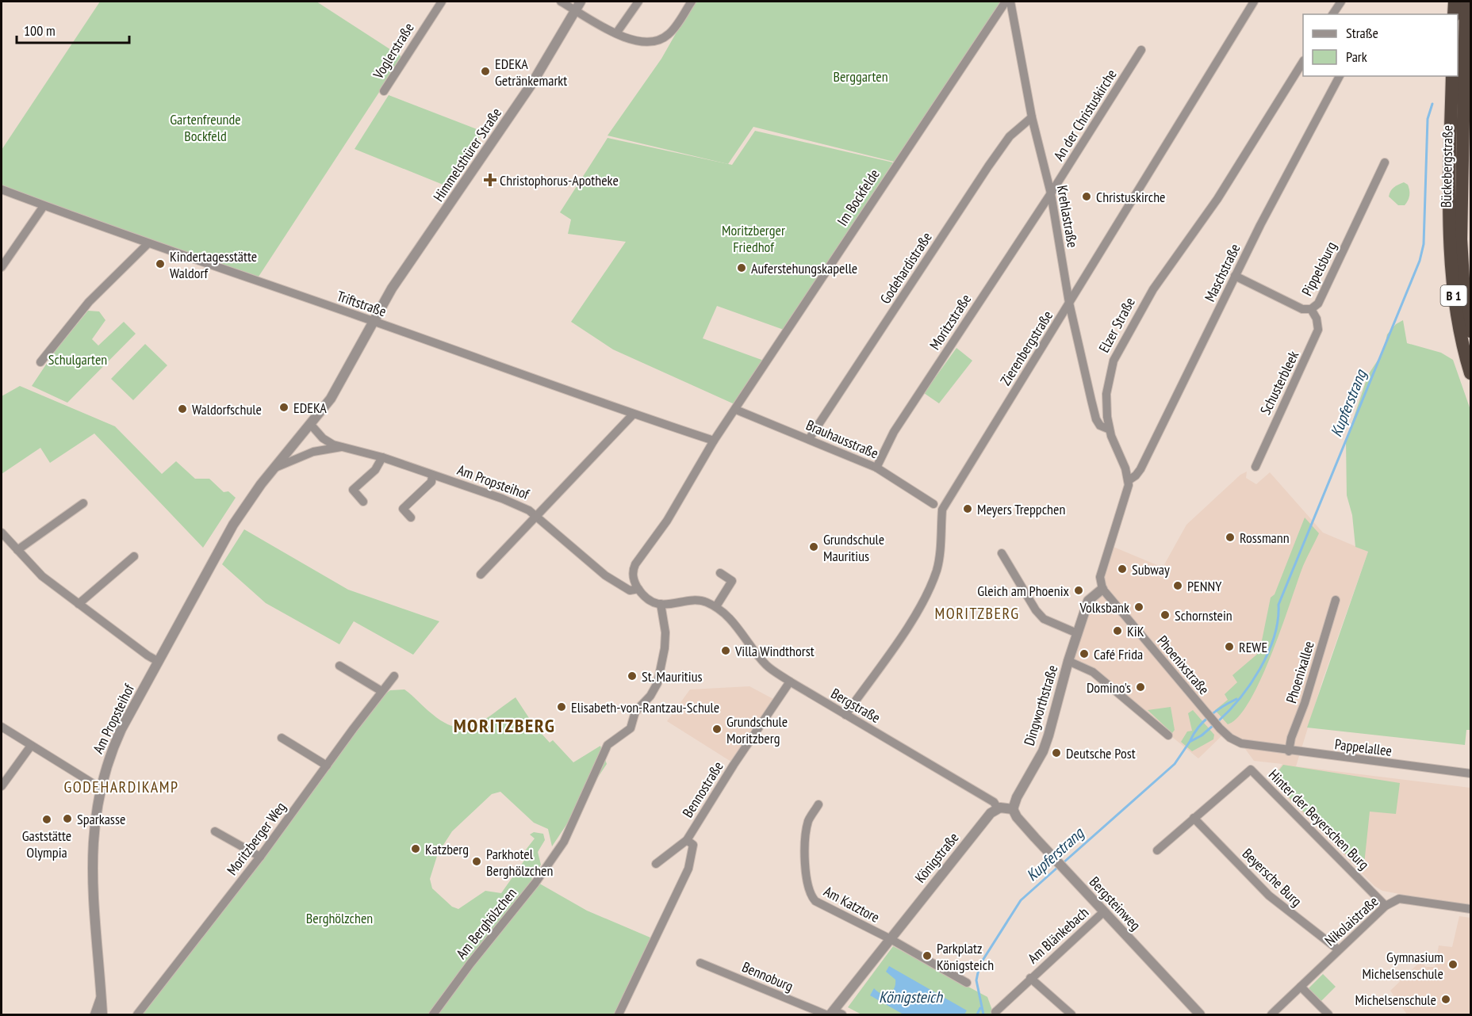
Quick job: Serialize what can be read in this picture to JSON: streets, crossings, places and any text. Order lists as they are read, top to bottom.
{
  "streets": {
    "highway": ["Bückebergstraße", "B 1"],
    "street": [
      "Voglerstraße",
      "An der Christuskirche",
      "Himmelsthürer Straße",
      "Im Bockfelde",
      "Krehlastraße",
      "Godehardistraße",
      "Pippelsburg",
      "Maschstraße",
      "Triftstraße",
      "Moritzstraße",
      "Elzer Straße",
      "Zierenbergstraße",
      "Schusterbleek",
      "Brauhausstraße",
      "Am Propsteihof",
      "Phoenixstraße",
      "Phoenixallee",
      "Bergstraße",
      "Dingworthstraße",
      "Pappelallee",
      "Bennostraße",
      "Hinter der Beyerschen Burg",
      "Moritzberger Weg",
      "Königstraße",
      "Beyersche Burg",
      "Bergsteinweg",
      "Am Katztore",
      "Nikolaistraße",
      "Am Berghölzchen",
      "Am Blänkebach",
      "Bennoburg"
    ]
  },
  "crossings": [
    ["An der Christuskirche", "Krehlastraße"],
    ["An der Christuskirche", "Moritzstraße"],
    ["Himmelsthürer Straße", "Triftstraße"],
    ["Himmelsthürer Straße", "Am Propsteihof"],
    ["Im Bockfelde", "Brauhausstraße"],
    ["Krehlastraße", "Godehardistraße"],
    ["Krehlastraße", "Moritzstraße"],
    ["Krehlastraße", "Elzer Straße"],
    ["Krehlastraße", "Zierenbergstraße"],
    ["Godehardistraße", "Brauhausstraße"],
    ["Pippelsburg", "Maschstraße"],
    ["Pippelsburg", "Schusterbleek"],
    ["Maschstraße", "Elzer Straße"],
    ["Moritzstraße", "Brauhausstraße"],
    ["Elzer Straße", "Phoenixstraße"],
    ["Zierenbergstraße", "Bergstraße"],
    ["Phoenixstraße", "Pappelallee"],
    ["Phoenixallee", "Pappelallee"],
    ["Bergstraße", "Bennostraße"],
    ["Bergstraße", "Königstraße"],
    ["Bergstraße", "Am Berghölzchen"],
    ["Dingworthstraße", "Bergsteinweg"],
    ["Hinter der Beyerschen Burg", "Beyersche Burg"],
    ["Hinter der Beyerschen Burg", "Nikolaistraße"],
    ["Königstraße", "Am Katztore"],
    ["Königstraße", "Bennoburg"],
    ["Beyersche Burg", "Nikolaistraße"],
    ["Bergsteinweg", "Am Blänkebach"]
  ],
  "districts": ["MORITZBERG", "MORITZBERG", "GODEHARDIKAMP"],
  "water": ["Kupferstrang", "Königsteich"],
  "parks": [
    "Berggarten",
    "Gartenfreunde Bockfeld",
    "Moritzberger Friedhof",
    "Schulgarten",
    "Berghölzchen"
  ],
  "places": {
    "other": [
      "EDEKA Getränkemarkt",
      "Christuskirche",
      "Kindertagesstätte Waldorf",
      "Auferstehungskapelle",
      "EDEKA",
      "Waldorfschule",
      "Meyers Treppchen",
      "Rossmann",
      "Grundschule Mauritius",
      "Subway",
      "PENNY",
      "Gleich am Phoenix",
      "Volksbank",
      "Schornstein",
      "KiK",
      "REWE",
      "Villa Windthorst",
      "Café Frida",
      "St. Mauritius",
      "Domino's",
      "Elisabeth-von-Rantzau-Schule",
      "Grundschule Moritzberg",
      "Deutsche Post",
      "Sparkasse",
      "Gaststätte Olympia",
      "Katzberg",
      "Parkhotel Berghölzchen",
      "Parkplatz Königsteich",
      "Gymnasium Michelsenschule",
      "Michelsenschule"
    ],
    "health": ["Christophorus-Apotheke"]
  },
  "legend": ["Straße", "Park"],
  "scale_bar": "100 m"
}
